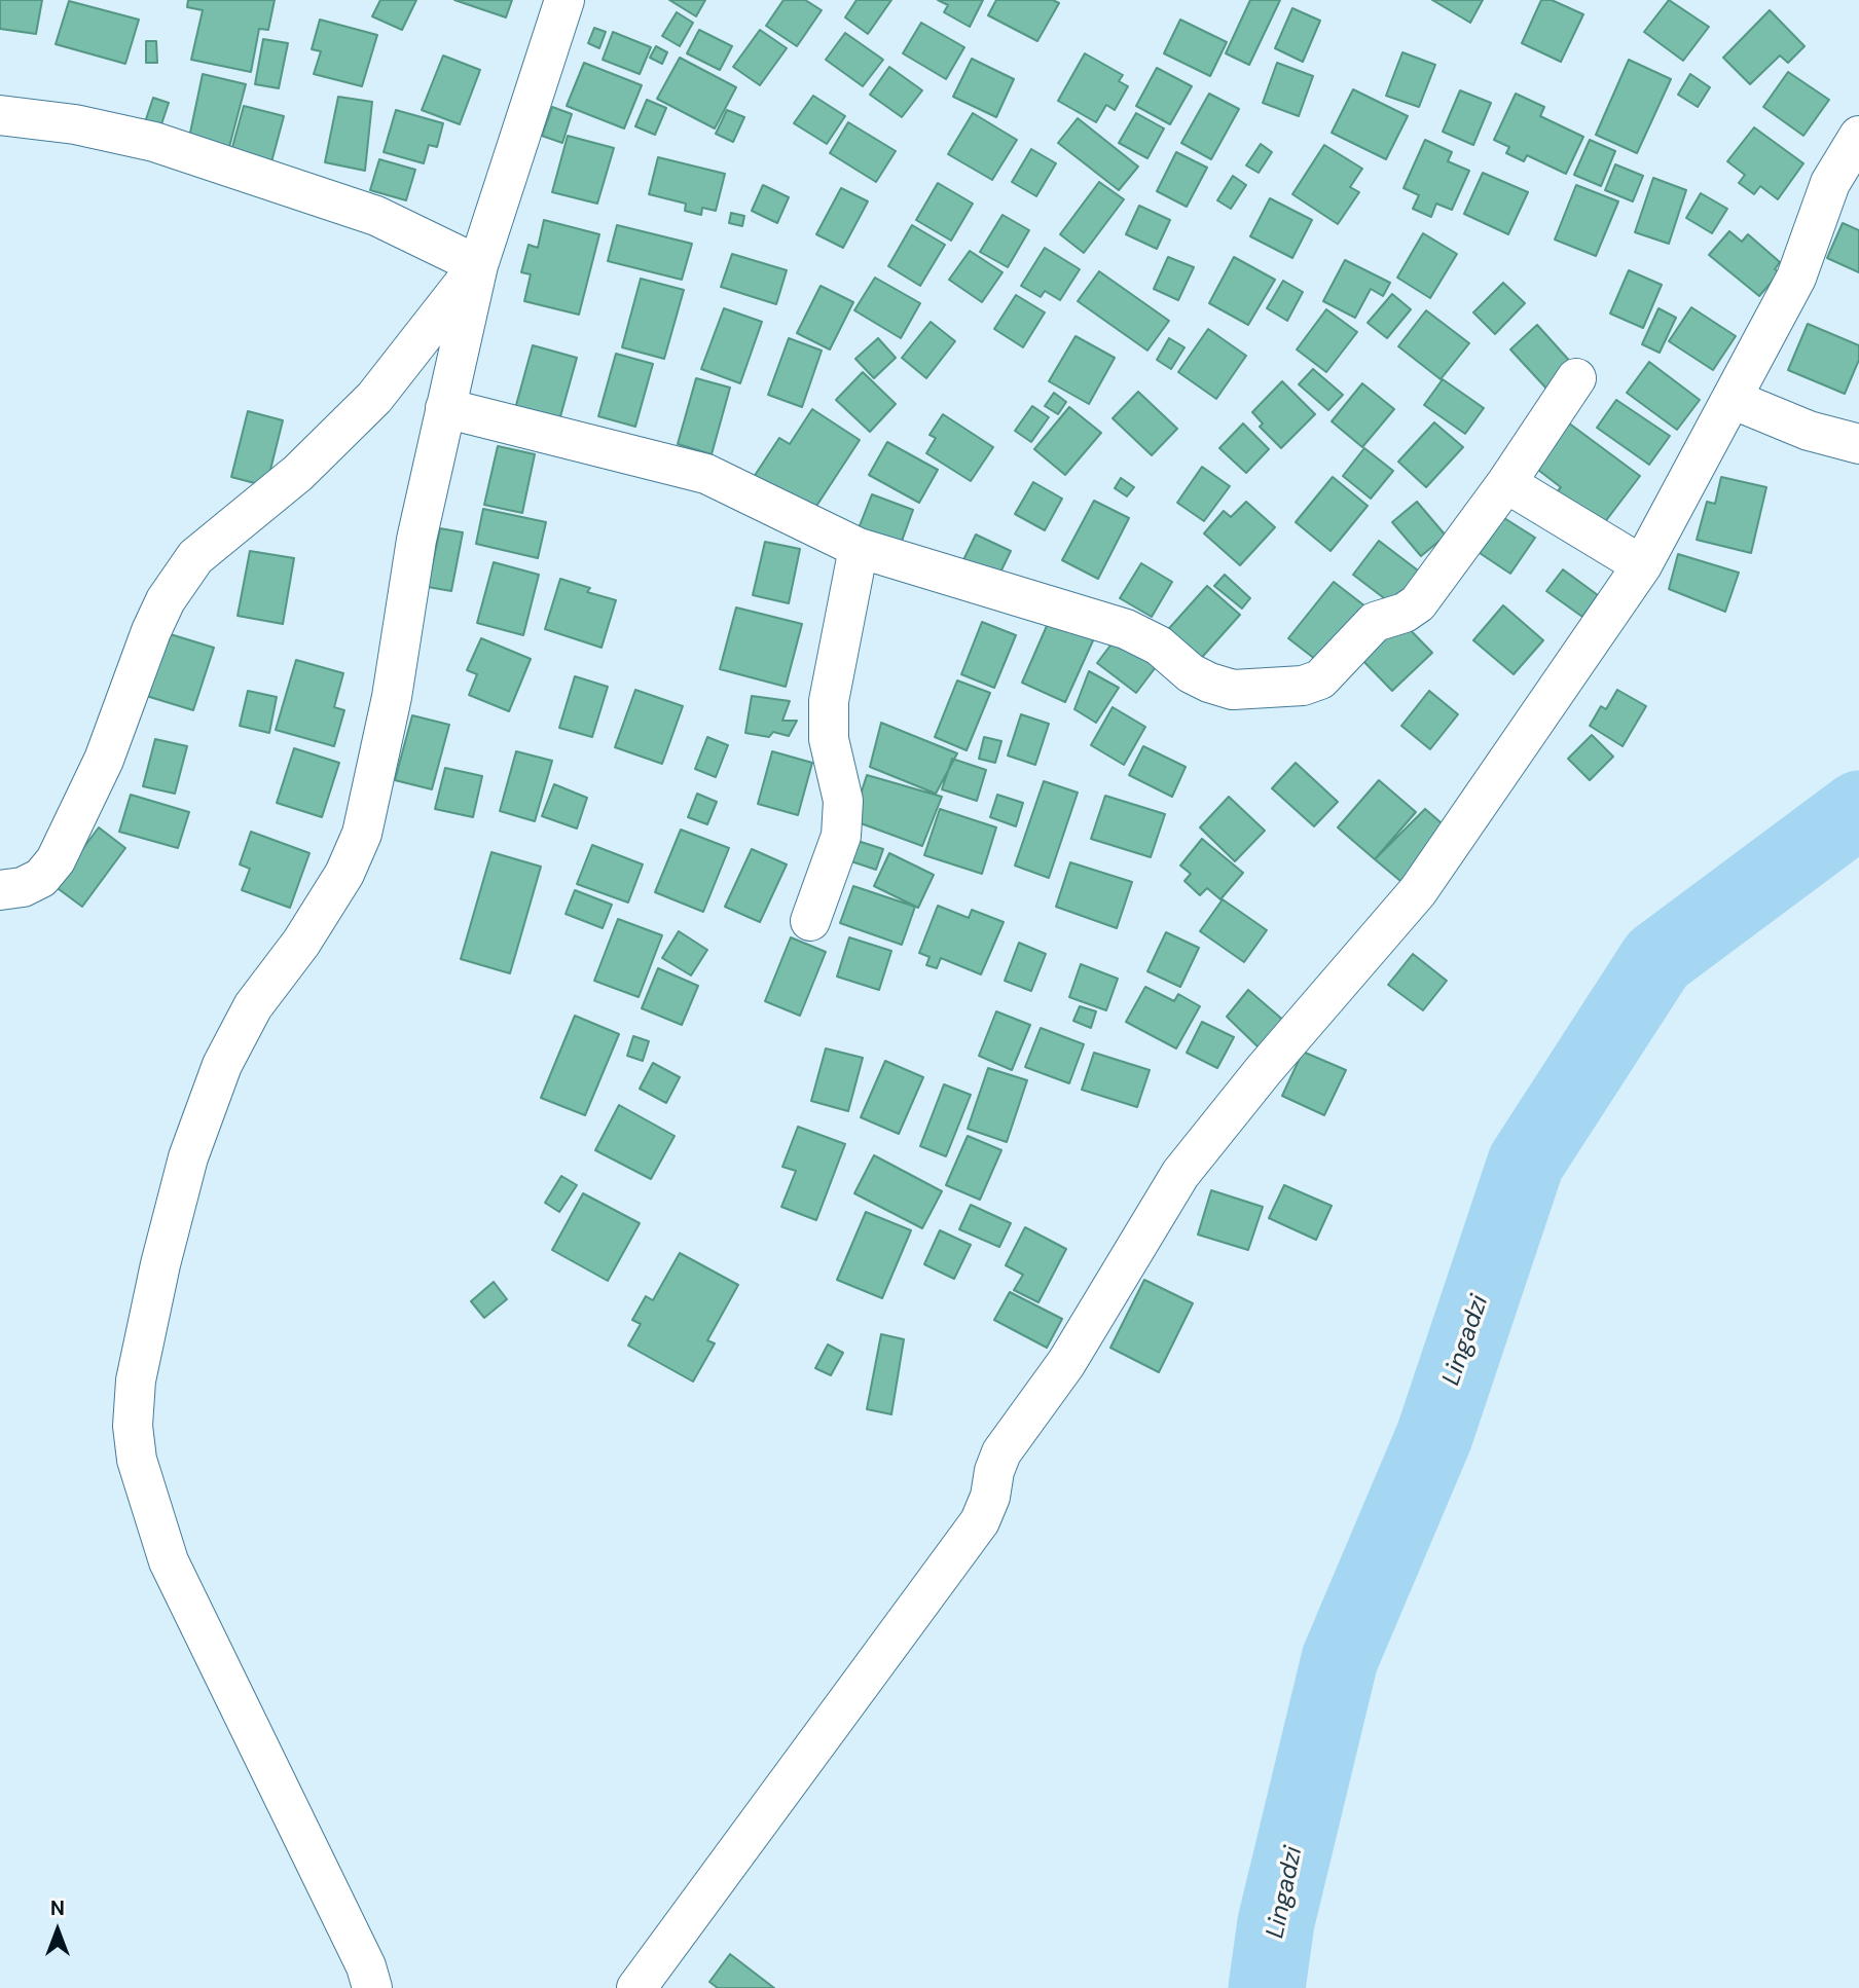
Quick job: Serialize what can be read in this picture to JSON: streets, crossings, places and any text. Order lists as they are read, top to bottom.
{
  "water": ["Lingadzi"],
  "north": "top"
}
